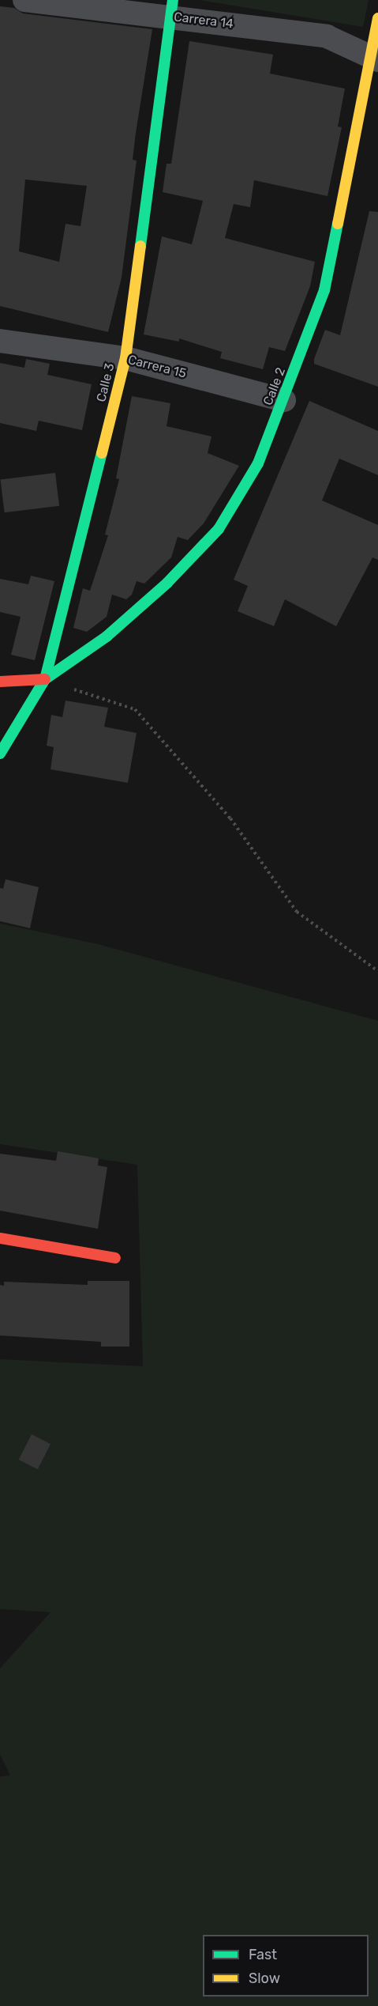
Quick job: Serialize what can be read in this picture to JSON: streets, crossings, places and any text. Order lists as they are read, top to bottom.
{
  "streets": {
    "street": [
      "Carrera 14",
      "Carrera 15",
      "Calle 3",
      "Calle 2"
    ]
  },
  "crossings": [
    ["Carrera 14", "Calle 3"],
    ["Carrera 14", "Calle 2"],
    ["Carrera 15", "Calle 3"],
    ["Carrera 15", "Calle 2"],
    ["Calle 3", "Calle 2"]
  ],
  "legend": ["Fast", "Slow"]
}
